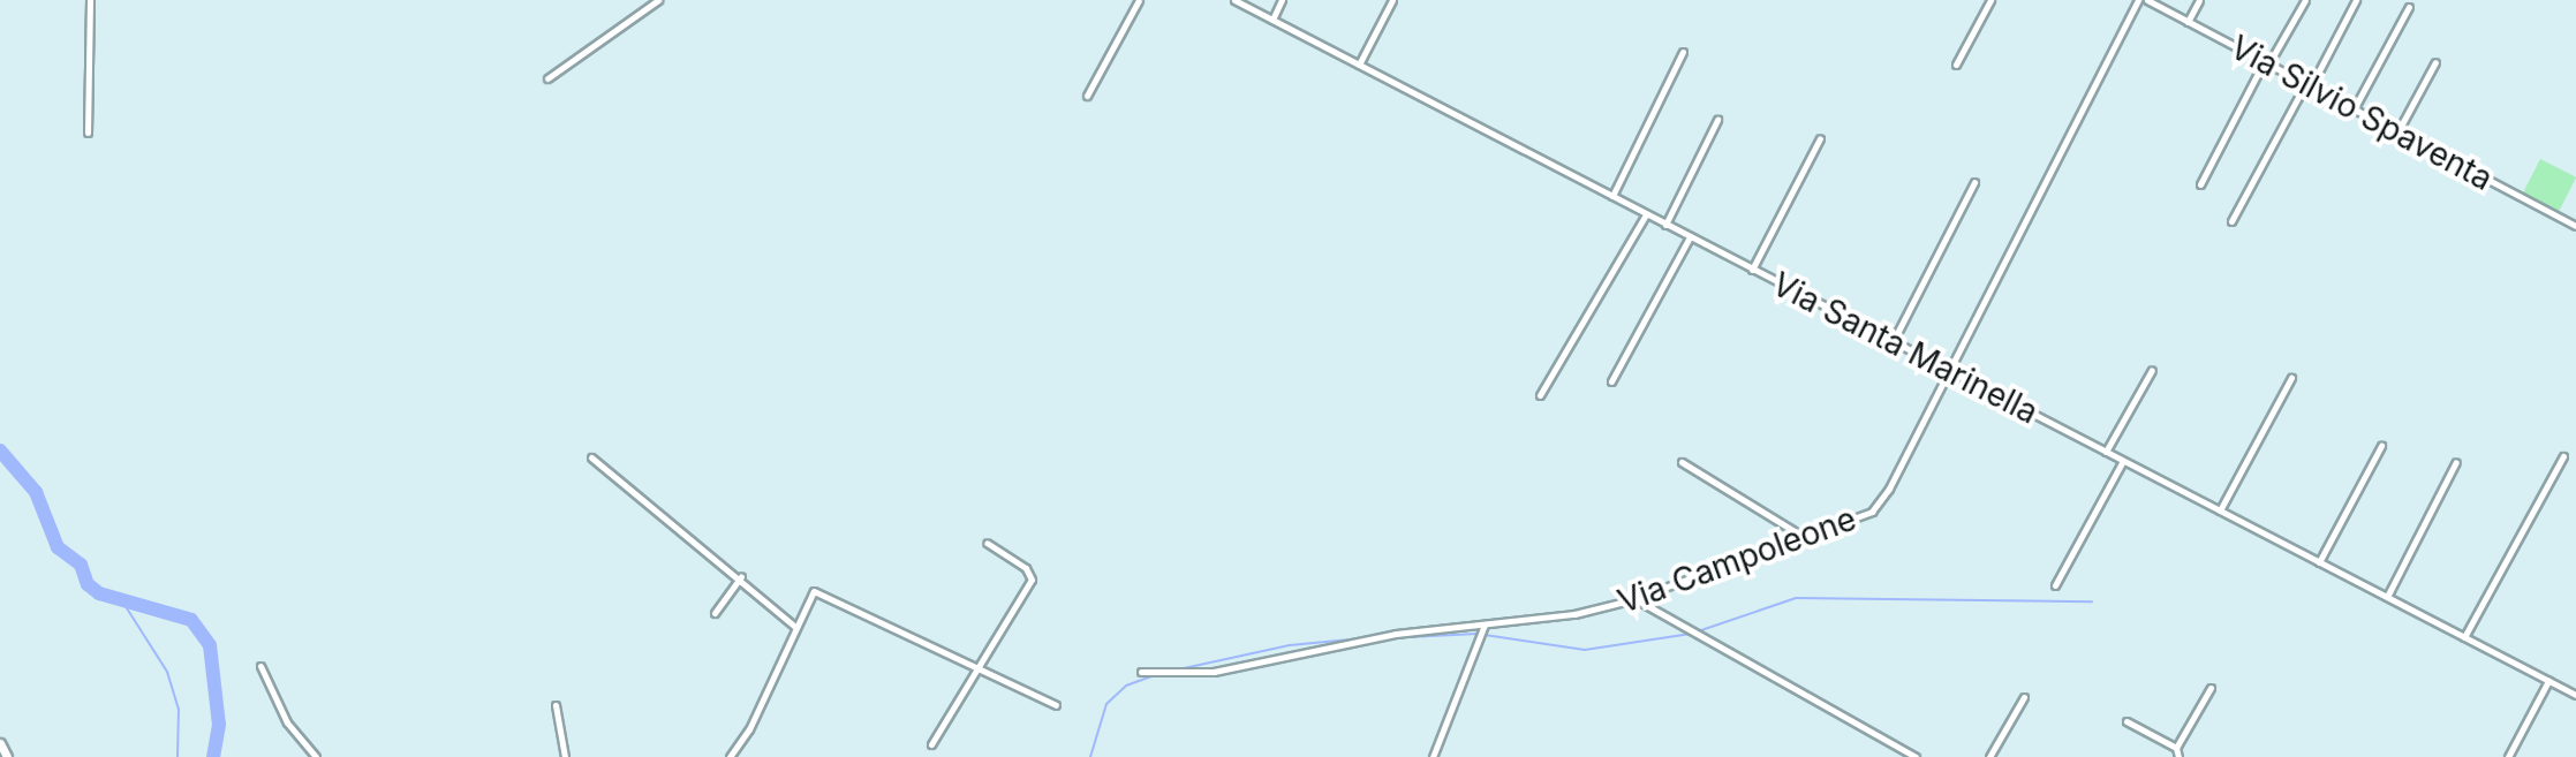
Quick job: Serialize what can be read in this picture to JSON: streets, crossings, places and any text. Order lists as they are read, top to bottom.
{
  "streets": {
    "street": ["Via Silvio Spaventa", "Via Santa Marinella", "Via Campoleone"]
  },
  "crossings": [
    ["Via Santa Marinella", "Via Campoleone"]
  ]
}
